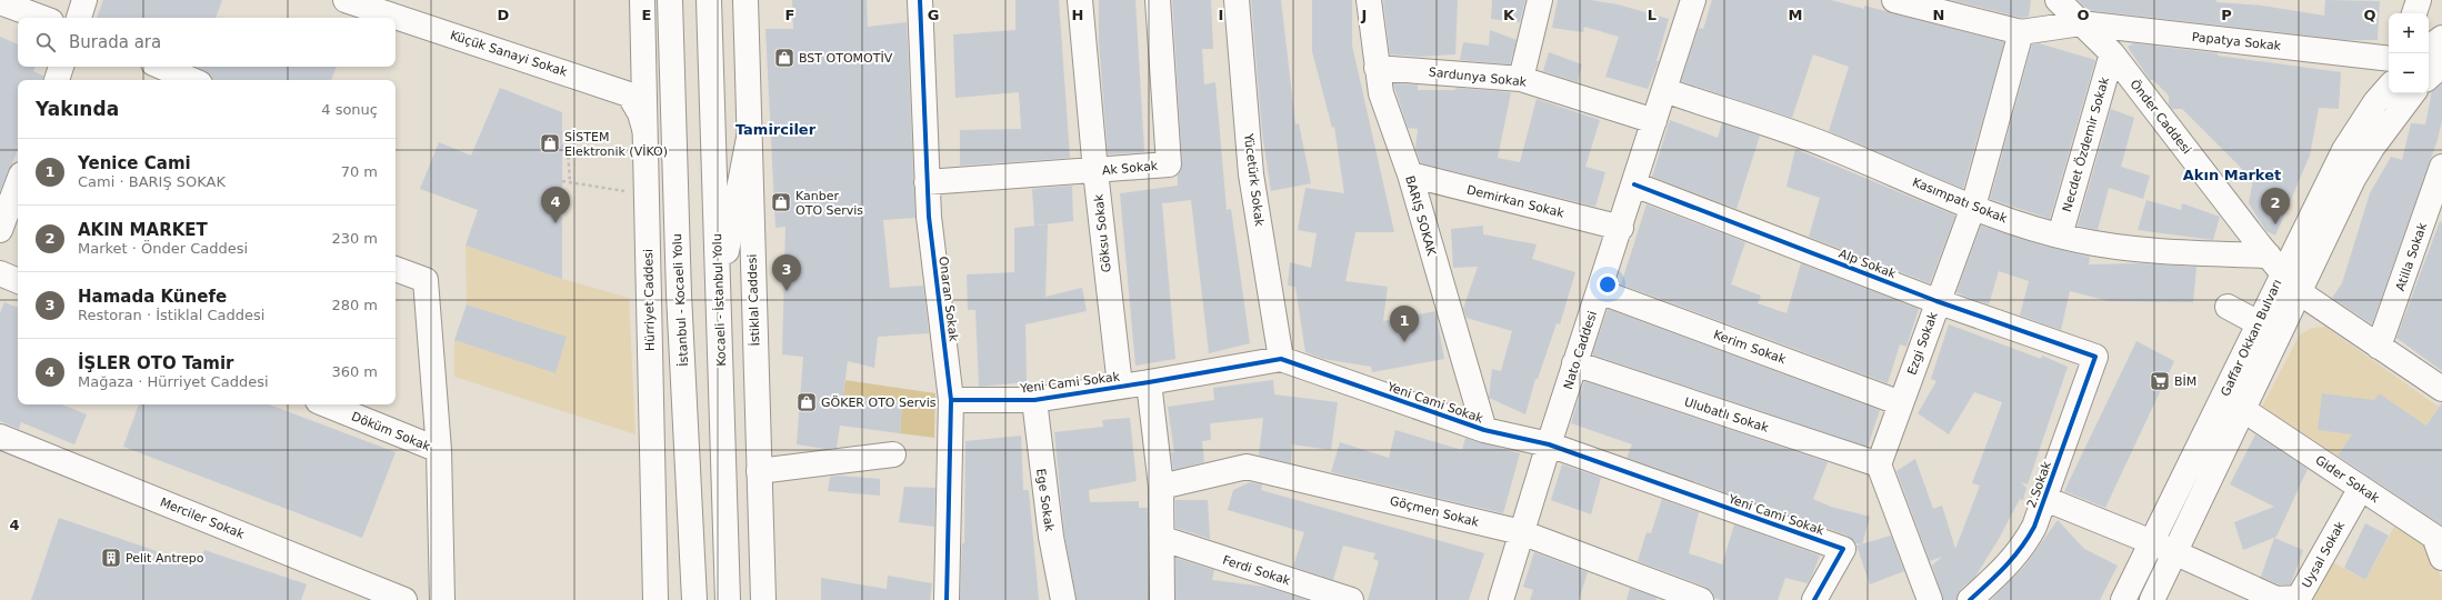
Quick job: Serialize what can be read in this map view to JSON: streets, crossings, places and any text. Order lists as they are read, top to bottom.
{
  "streets": {
    "main road": [
      "Papatya Sokak",
      "Küçük Sanayi Sokak",
      "Sardunya Sokak",
      "Önder Caddesi",
      "Necdet Özdemir Sokak",
      "Ak Sokak",
      "Yücetürk Sokak",
      "Kasımpatı Sokak",
      "Demirkan Sokak",
      "BARIŞ SOKAK",
      "Göksu Sokak",
      "Atilla Sokak",
      "Alp Sokak",
      "Onaran Sokak",
      "Hürriyet Caddesi",
      "İstanbul - Kocaeli Yolu",
      "Kocaeli - İstanbul Yolu",
      "İstiklal Caddesi",
      "Gaffar Okkan Bulvarı",
      "Ezgi Sokak",
      "Kerim Sokak",
      "Nato Caddesi",
      "Yeni Cami Sokak",
      "Ulubatlı Sokak",
      "Döküm Sokak",
      "Gider Sokak",
      "2.Sokak",
      "Ege Sokak",
      "Göçmen Sokak",
      "Merciler Sokak",
      "Uysal Sokak",
      "Ferdi Sokak"
    ]
  },
  "crossings": [
    ["Papatya Sokak", "Önder Caddesi"],
    ["Papatya Sokak", "Ezgi Sokak"],
    ["Sardunya Sokak", "BARIŞ SOKAK"],
    ["Sardunya Sokak", "Nato Caddesi"],
    ["Önder Caddesi", "Necdet Özdemir Sokak"],
    ["Önder Caddesi", "Kasımpatı Sokak"],
    ["Önder Caddesi", "Atilla Sokak"],
    ["Önder Caddesi", "Gaffar Okkan Bulvarı"],
    ["Necdet Özdemir Sokak", "Kasımpatı Sokak"],
    ["Ak Sokak", "Göksu Sokak"],
    ["Ak Sokak", "Onaran Sokak"],
    ["Yücetürk Sokak", "Yeni Cami Sokak"],
    ["Kasımpatı Sokak", "Gaffar Okkan Bulvarı"],
    ["Kasımpatı Sokak", "Ezgi Sokak"],
    ["Kasımpatı Sokak", "Nato Caddesi"],
    ["Demirkan Sokak", "BARIŞ SOKAK"],
    ["Demirkan Sokak", "Nato Caddesi"],
    ["BARIŞ SOKAK", "Yeni Cami Sokak"],
    ["Göksu Sokak", "Yeni Cami Sokak"],
    ["Alp Sokak", "Ezgi Sokak"],
    ["Alp Sokak", "Nato Caddesi"],
    ["Alp Sokak", "2.Sokak"],
    ["Onaran Sokak", "Yeni Cami Sokak"],
    ["Gaffar Okkan Bulvarı", "Gider Sokak"],
    ["Gaffar Okkan Bulvarı", "2.Sokak"],
    ["Gaffar Okkan Bulvarı", "Uysal Sokak"],
    ["Ezgi Sokak", "Kerim Sokak"],
    ["Ezgi Sokak", "Ulubatlı Sokak"],
    ["Kerim Sokak", "Nato Caddesi"],
    ["Nato Caddesi", "Yeni Cami Sokak"],
    ["Nato Caddesi", "Ulubatlı Sokak"],
    ["Nato Caddesi", "Göçmen Sokak"],
    ["Yeni Cami Sokak", "Ege Sokak"],
    ["Gider Sokak", "Uysal Sokak"],
    ["2.Sokak", "Uysal Sokak"]
  ],
  "districts": ["Tamirciler", "Akın Market"],
  "places": {
    "shop": [
      "BST OTOMOTİV",
      "SİSTEM Elektronik (VİKO)",
      "Kanber OTO Servis",
      "GÖKER OTO Servis"
    ],
    "supermarket": ["BİM"],
    "building": ["Pelit Antrepo"]
  },
  "page": {
    "map_buttons": ["+", "−"],
    "search": "Burada ara",
    "heading": ["Yakında", "4 sonuç"],
    "list": [
      {
        "mark": "1",
        "name": "Yenice Cami",
        "note": "Cami · BARIŞ SOKAK",
        "value": "70 m"
      },
      {
        "mark": "2",
        "name": "AKIN MARKET",
        "note": "Market · Önder Caddesi",
        "value": "230 m"
      },
      {
        "mark": "3",
        "name": "Hamada Künefe",
        "note": "Restoran · İstiklal Caddesi",
        "value": "280 m"
      },
      {
        "mark": "4",
        "name": "İŞLER OTO Tamir",
        "note": "Mağaza · Hürriyet Caddesi",
        "value": "360 m"
      }
    ],
    "pins": [
      "4",
      "2",
      "3",
      "1"
    ]
  },
  "grid": {
    "columns": [
      "D",
      "E",
      "F",
      "G",
      "H",
      "I",
      "J",
      "K",
      "L",
      "M",
      "N",
      "O",
      "P",
      "Q"
    ],
    "rows": ["4"]
  }
}
